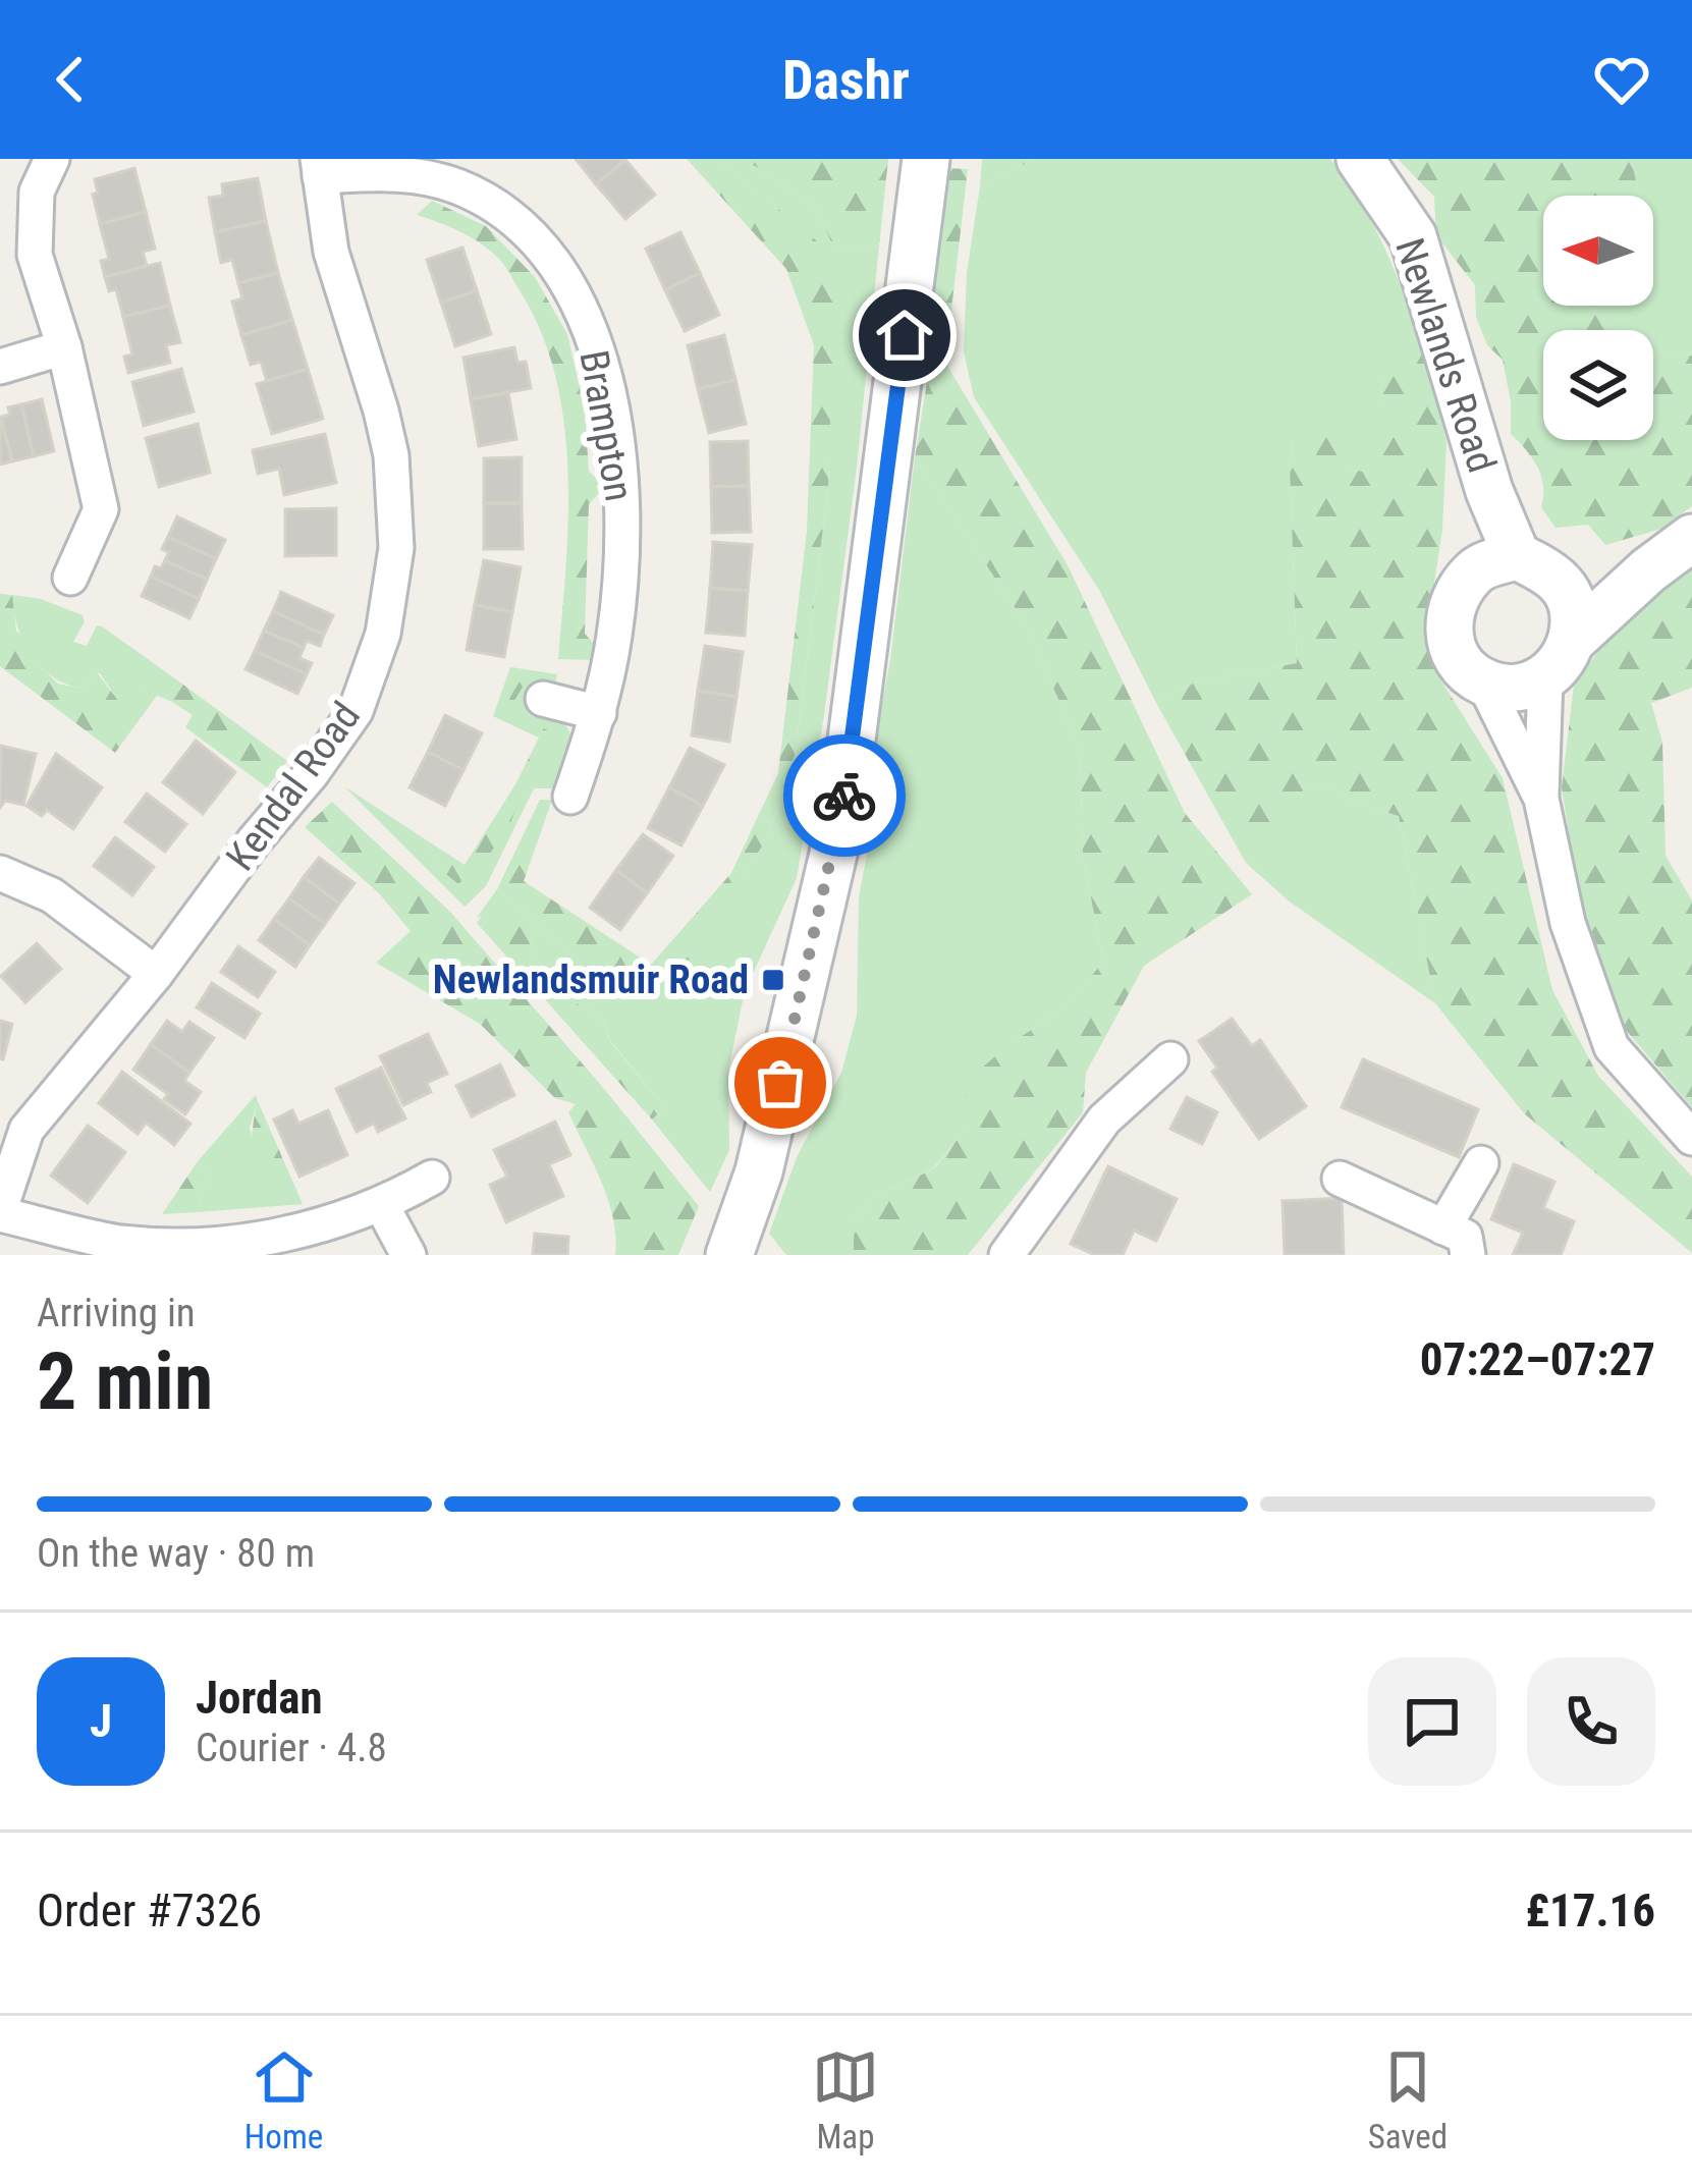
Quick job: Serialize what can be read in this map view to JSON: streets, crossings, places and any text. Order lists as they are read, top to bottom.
{
  "streets": {
    "street": ["Newlands Road", "Brampton", "Kendal Road"]
  },
  "crossings": [
    ["Brampton", "Kendal Road"]
  ],
  "places": {
    "transit": ["Newlandsmuir Road"]
  },
  "north": "left",
  "page": {
    "header": "Dashr",
    "heading": ["2 min", "Arriving in", "07:22–07:27"],
    "panel": [
      "Jordan",
      "Courier · 4.8",
      "Order #7326",
      "£17.16"
    ],
    "bar": "On the way · 80 m",
    "round": "J",
    "tabs": ["Home", "Map", "Saved"]
  }
}
